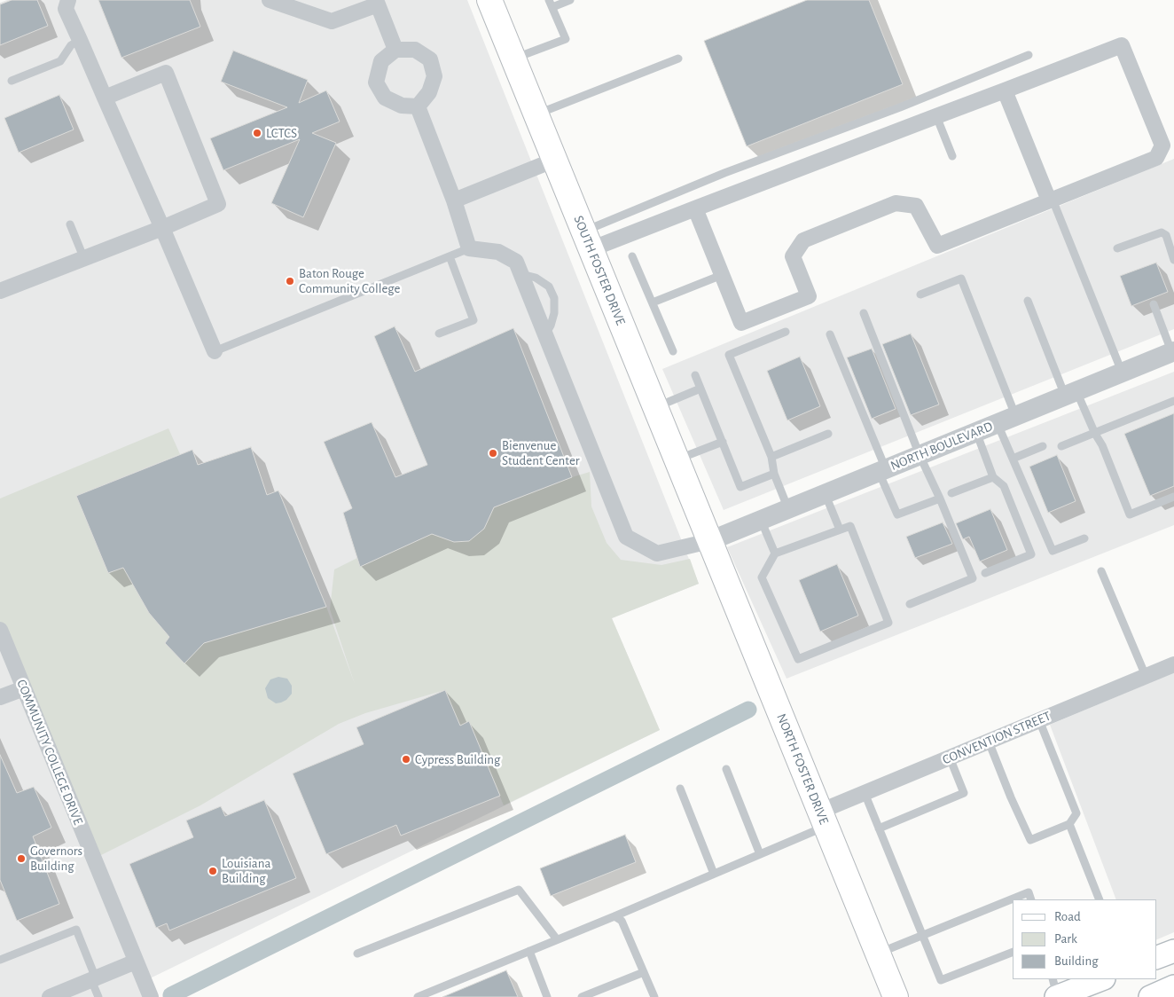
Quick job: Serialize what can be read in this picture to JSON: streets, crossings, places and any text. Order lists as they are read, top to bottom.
{
  "streets": {
    "main road": ["SOUTH FOSTER DRIVE", "NORTH FOSTER DRIVE"],
    "street": ["NORTH BOULEVARD", "CONVENTION STREET", "COMMUNITY COLLEGE DRIVE"]
  },
  "crossings": [
    ["SOUTH FOSTER DRIVE", "NORTH BOULEVARD"],
    ["SOUTH FOSTER DRIVE", "NORTH FOSTER DRIVE"],
    ["NORTH BOULEVARD", "NORTH FOSTER DRIVE"],
    ["CONVENTION STREET", "NORTH FOSTER DRIVE"]
  ],
  "places": [
    "LCTCS",
    "Baton Rouge Community College",
    "Bienvenue Student Center",
    "Cypress Building",
    "Governors Building",
    "Louisiana Building"
  ],
  "legend": ["Road", "Park", "Building"]
}
